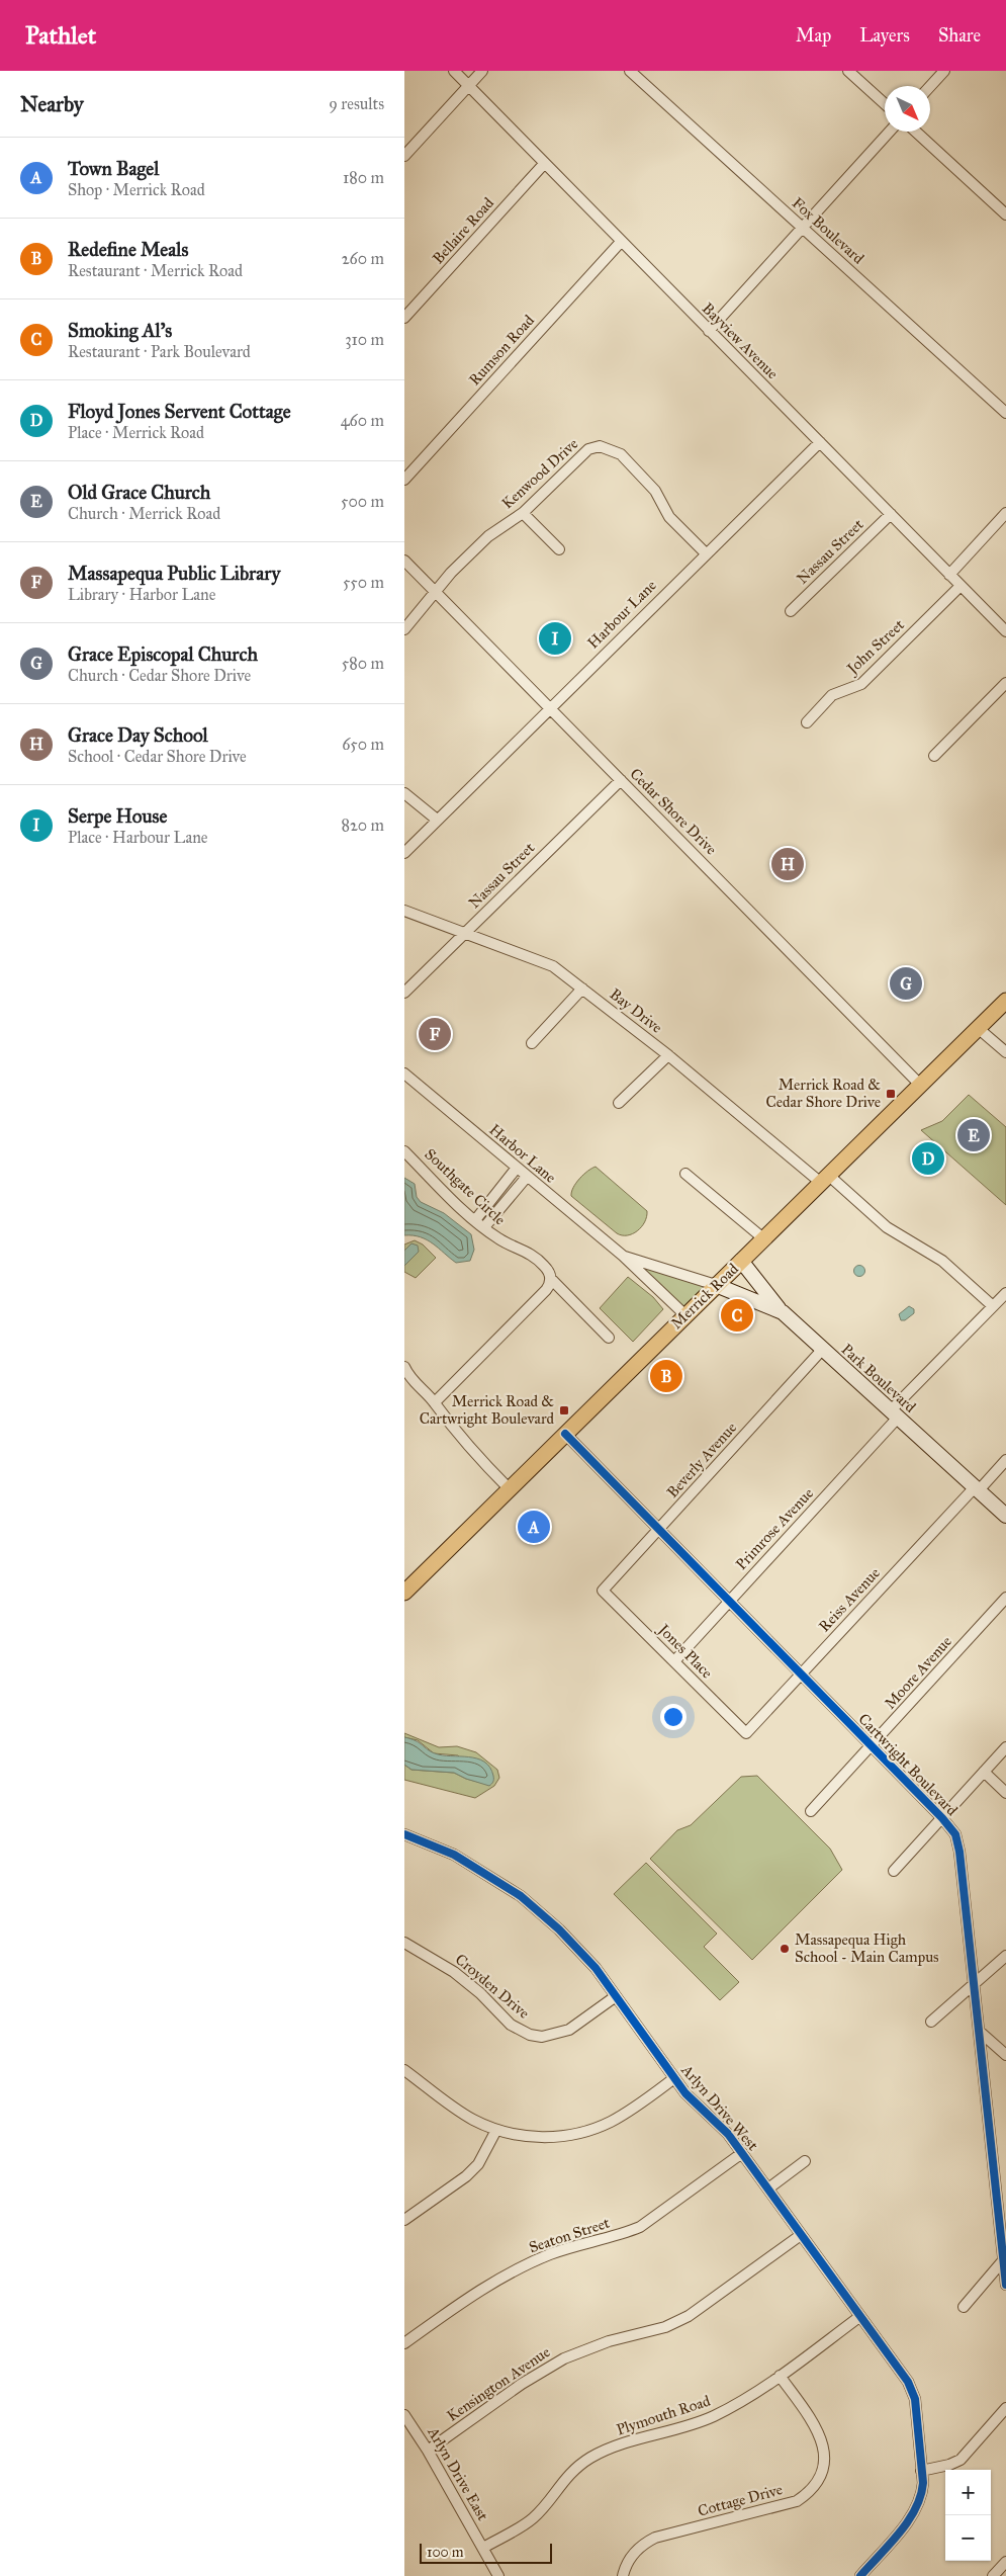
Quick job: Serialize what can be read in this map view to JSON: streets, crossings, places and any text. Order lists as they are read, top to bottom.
{
  "streets": {
    "main road": ["Merrick Road", "Park Boulevard"],
    "street": [
      "Bellaire Road",
      "Fox Boulevard",
      "Bayview Avenue",
      "Rumson Road",
      "Kenwood Drive",
      "Nassau Street",
      "Harbour Lane",
      "John Street",
      "Cedar Shore Drive",
      "Bay Drive",
      "Harbor Lane",
      "Southgate Circle",
      "Beverly Avenue",
      "Primrose Avenue",
      "Reiss Avenue",
      "Jones Place",
      "Moore Avenue",
      "Cartwright Boulevard",
      "Croyden Drive",
      "Arlyn Drive West",
      "Seaton Street",
      "Kensington Avenue",
      "Plymouth Road",
      "Arlyn Drive East",
      "Cottage Drive"
    ]
  },
  "crossings": [
    ["Bellaire Road", "Bayview Avenue"],
    ["Bayview Avenue", "Rumson Road"],
    ["Bayview Avenue", "Nassau Street"],
    ["Bayview Avenue", "Harbour Lane"],
    ["Bayview Avenue", "John Street"],
    ["Kenwood Drive", "Harbour Lane"],
    ["Kenwood Drive", "Cedar Shore Drive"],
    ["Nassau Street", "Cedar Shore Drive"],
    ["Nassau Street", "Bay Drive"],
    ["Harbour Lane", "Cedar Shore Drive"],
    ["Cedar Shore Drive", "Merrick Road"],
    ["Bay Drive", "Merrick Road"],
    ["Bay Drive", "Primrose Avenue"],
    ["Harbor Lane", "Merrick Road"],
    ["Harbor Lane", "Park Boulevard"],
    ["Merrick Road", "Park Boulevard"],
    ["Merrick Road", "Cartwright Boulevard"],
    ["Park Boulevard", "Beverly Avenue"],
    ["Park Boulevard", "Primrose Avenue"],
    ["Park Boulevard", "Reiss Avenue"],
    ["Beverly Avenue", "Jones Place"],
    ["Beverly Avenue", "Cartwright Boulevard"],
    ["Primrose Avenue", "Jones Place"],
    ["Primrose Avenue", "Cartwright Boulevard"],
    ["Reiss Avenue", "Jones Place"],
    ["Reiss Avenue", "Cartwright Boulevard"],
    ["Moore Avenue", "Cartwright Boulevard"],
    ["Croyden Drive", "Arlyn Drive West"],
    ["Arlyn Drive West", "Seaton Street"],
    ["Arlyn Drive West", "Kensington Avenue"],
    ["Arlyn Drive West", "Plymouth Road"],
    ["Kensington Avenue", "Arlyn Drive East"],
    ["Plymouth Road", "Arlyn Drive East"],
    ["Plymouth Road", "Cottage Drive"]
  ],
  "places": {
    "transit": ["Merrick Road & Cedar Shore Drive", "Merrick Road & Cartwright Boulevard"],
    "other": ["Massapequa High School - Main Campus"]
  },
  "scale_bar": "100 m",
  "north": "bottom right",
  "page": {
    "header": "Pathlet",
    "nav": ["Map", "Layers", "Share"],
    "heading": ["Nearby", "9 results"],
    "list": [
      {
        "mark": "A",
        "name": "Town Bagel",
        "note": "Shop · Merrick Road",
        "value": "180 m"
      },
      {
        "mark": "B",
        "name": "Redefine Meals",
        "note": "Restaurant · Merrick Road",
        "value": "260 m"
      },
      {
        "mark": "C",
        "name": "Smoking Al's",
        "note": "Restaurant · Park Boulevard",
        "value": "310 m"
      },
      {
        "mark": "D",
        "name": "Floyd Jones Servent Cottage",
        "note": "Place · Merrick Road",
        "value": "460 m"
      },
      {
        "mark": "E",
        "name": "Old Grace Church",
        "note": "Church · Merrick Road",
        "value": "500 m"
      },
      {
        "mark": "F",
        "name": "Massapequa Public Library",
        "note": "Library · Harbor Lane",
        "value": "550 m"
      },
      {
        "mark": "G",
        "name": "Grace Episcopal Church",
        "note": "Church · Cedar Shore Drive",
        "value": "580 m"
      },
      {
        "mark": "H",
        "name": "Grace Day School",
        "note": "School · Cedar Shore Drive",
        "value": "650 m"
      },
      {
        "mark": "I",
        "name": "Serpe House",
        "note": "Place · Harbour Lane",
        "value": "820 m"
      }
    ],
    "pins": [
      "I",
      "H",
      "G",
      "F",
      "E",
      "D",
      "C",
      "B",
      "A"
    ],
    "map_buttons": ["+", "−"],
    "scale": "100 m"
  }
}
